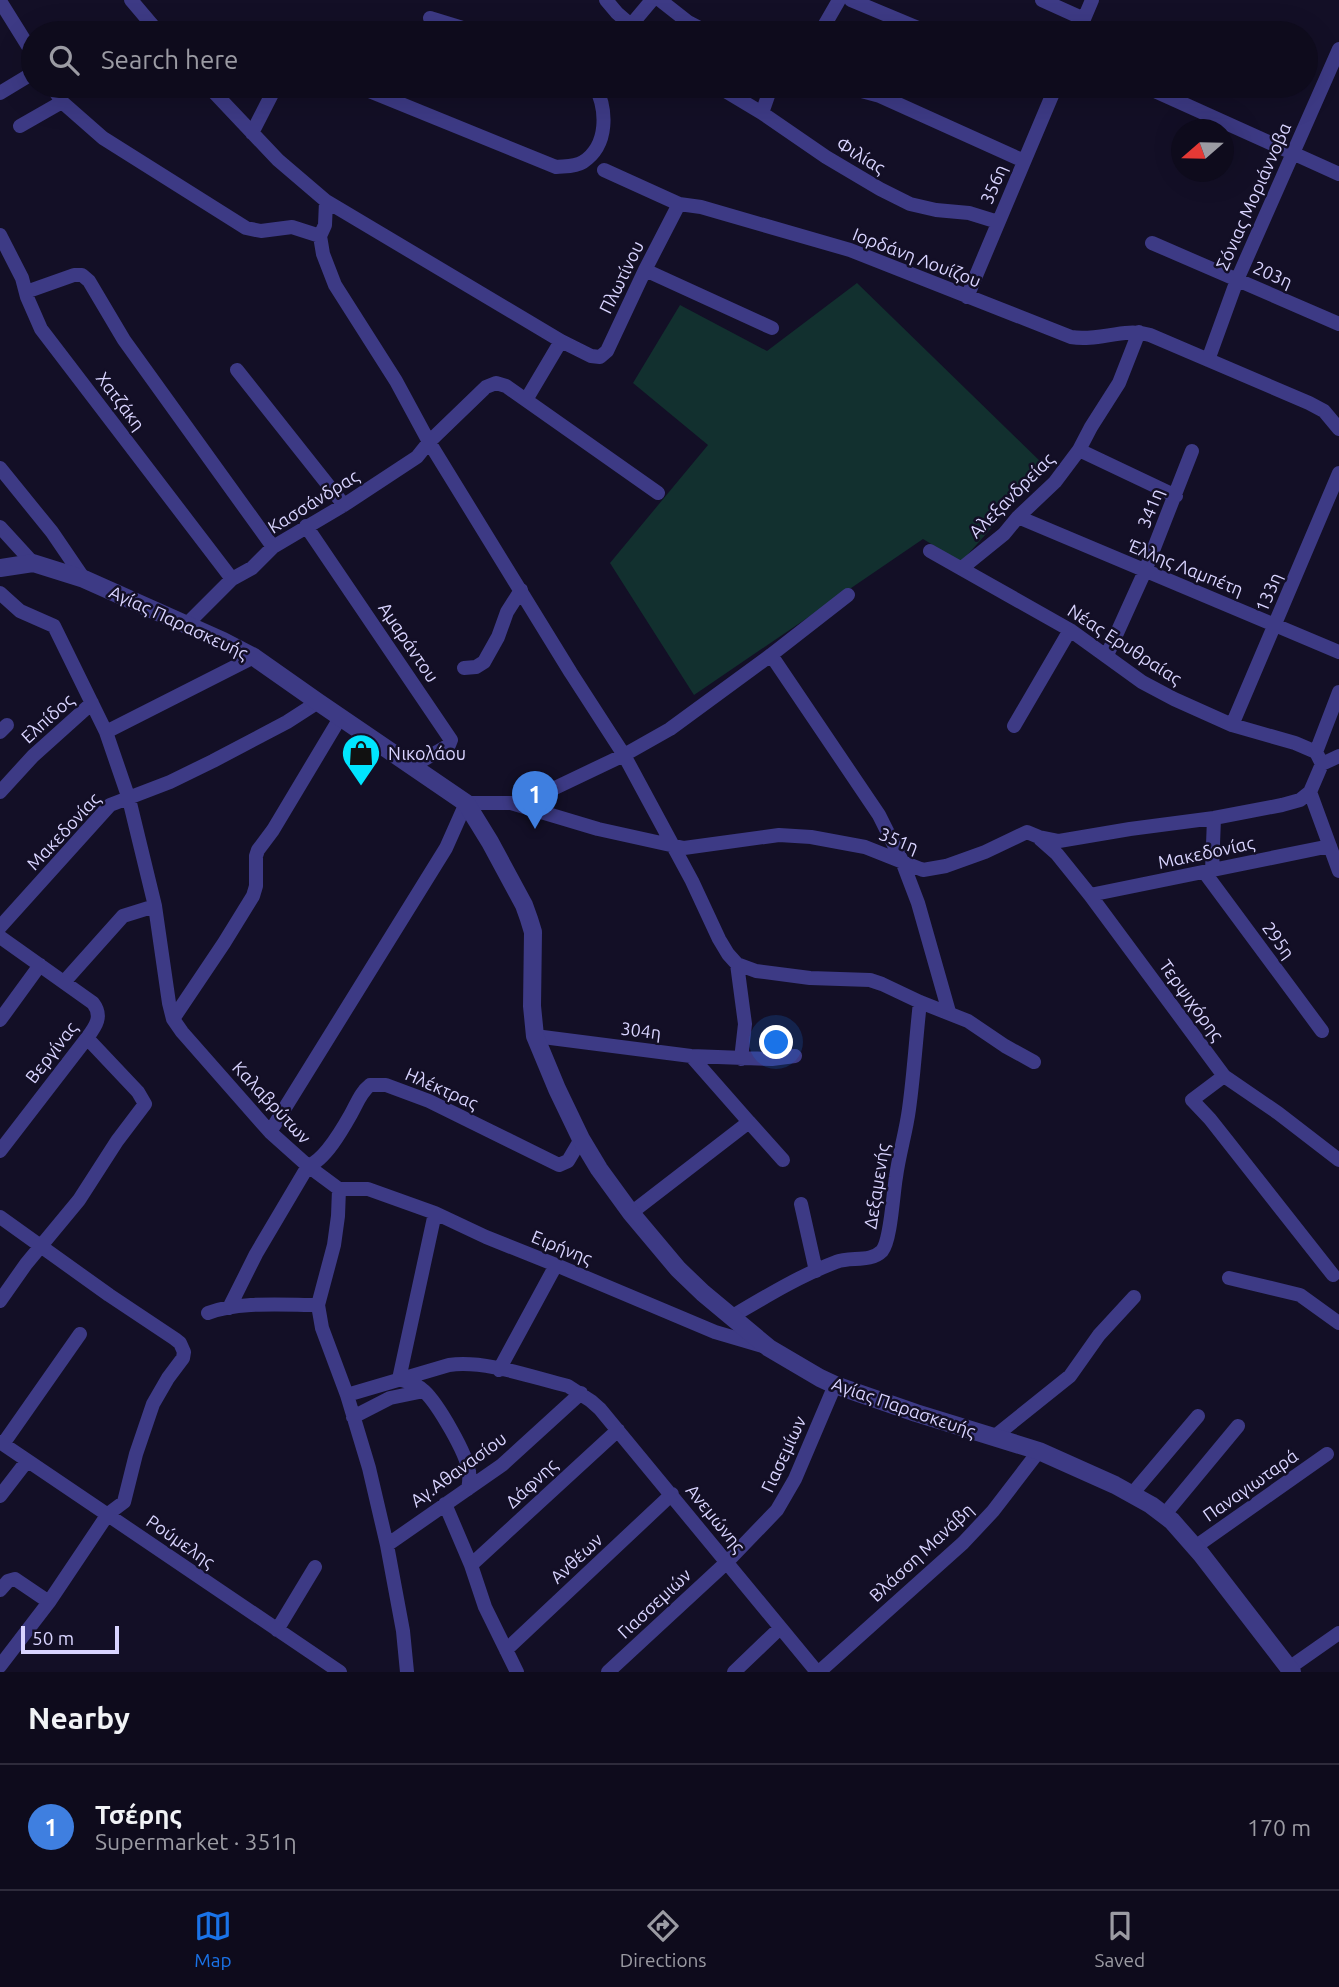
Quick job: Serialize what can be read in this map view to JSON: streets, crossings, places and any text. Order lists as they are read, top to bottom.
{
  "streets": {
    "street": [
      "Φιλίας",
      "356η",
      "Σόνιας Μοριάννοβα",
      "Ιορδάνη Λουίζου",
      "203η",
      "Πλωτίνου",
      "Χατζάκη",
      "Αλεξανδρείας",
      "Κασσάνδρας",
      "341η",
      "Έλλης Λαμπέτη",
      "133η",
      "Αγίας Παρασκευής",
      "Αμαράντου",
      "Νέας Ερυθραίας",
      "Ελπίδος",
      "Μακεδονίας",
      "351η",
      "295η",
      "Τερψιχόρης",
      "304η",
      "Βεργίνας",
      "Ηλέκτρας",
      "Καλαβρύτων",
      "Δεξαμενής",
      "Ειρήνης",
      "Γιασεμίων",
      "Αγ.Αθανασίου",
      "Δάφνης",
      "Παναγιωταρά",
      "Ανεμώνης",
      "Ρούμελης",
      "Βλάσση Μανάβη",
      "Ανθέων",
      "Γιασσεμιών"
    ]
  },
  "crossings": [
    ["Φιλίας", "356η"],
    ["356η", "Ιορδάνη Λουίζου"],
    ["Σόνιας Μοριάννοβα", "203η"],
    ["Ιορδάνη Λουίζου", "Πλωτίνου"],
    ["Ιορδάνη Λουίζου", "Αλεξανδρείας"],
    ["Χατζάκη", "Κασσάνδρας"],
    ["Αλεξανδρείας", "Έλλης Λαμπέτη"],
    ["Αλεξανδρείας", "Νέας Ερυθραίας"],
    ["Κασσάνδρας", "Αγίας Παρασκευής"],
    ["Κασσάνδρας", "Αμαράντου"],
    ["341η", "Έλλης Λαμπέτη"],
    ["341η", "Νέας Ερυθραίας"],
    ["Έλλης Λαμπέτη", "133η"],
    ["133η", "Νέας Ερυθραίας"],
    ["Αγίας Παρασκευής", "Αμαράντου"],
    ["Αγίας Παρασκευής", "Μακεδονίας"],
    ["Αγίας Παρασκευής", "351η"],
    ["Αγίας Παρασκευής", "304η"],
    ["Αγίας Παρασκευής", "Ηλέκτρας"],
    ["Αγίας Παρασκευής", "Δεξαμενής"],
    ["Αγίας Παρασκευής", "Ειρήνης"],
    ["Αγίας Παρασκευής", "Γιασεμίων"],
    ["Αγίας Παρασκευής", "Παναγιωταρά"],
    ["Αγίας Παρασκευής", "Βλάσση Μανάβη"],
    ["Ελπίδος", "Καλαβρύτων"],
    ["Μακεδονίας", "295η"],
    ["Μακεδονίας", "Τερψιχόρης"],
    ["Μακεδονίας", "Καλαβρύτων"],
    ["351η", "Τερψιχόρης"],
    ["Ηλέκτρας", "Καλαβρύτων"],
    ["Καλαβρύτων", "Ειρήνης"],
    ["Γιασεμίων", "Ανεμώνης"],
    ["Γιασεμίων", "Γιασσεμιών"],
    ["Αγ.Αθανασίου", "Ανεμώνης"],
    ["Δάφνης", "Ανεμώνης"],
    ["Ανεμώνης", "Βλάσση Μανάβη"],
    ["Ανεμώνης", "Ανθέων"],
    ["Ανεμώνης", "Γιασσεμιών"]
  ],
  "places": {
    "shop": ["Νικολάου"]
  },
  "scale_bar": "50 m",
  "north": "left",
  "page": {
    "search": "Search here",
    "pins": "1",
    "scale": "50 m",
    "heading": "Nearby",
    "list": [
      {
        "mark": "1",
        "name": "Τσέρης",
        "note": "Supermarket · 351η",
        "value": "170 m"
      }
    ],
    "nav": ["Map", "Directions", "Saved"]
  }
}
